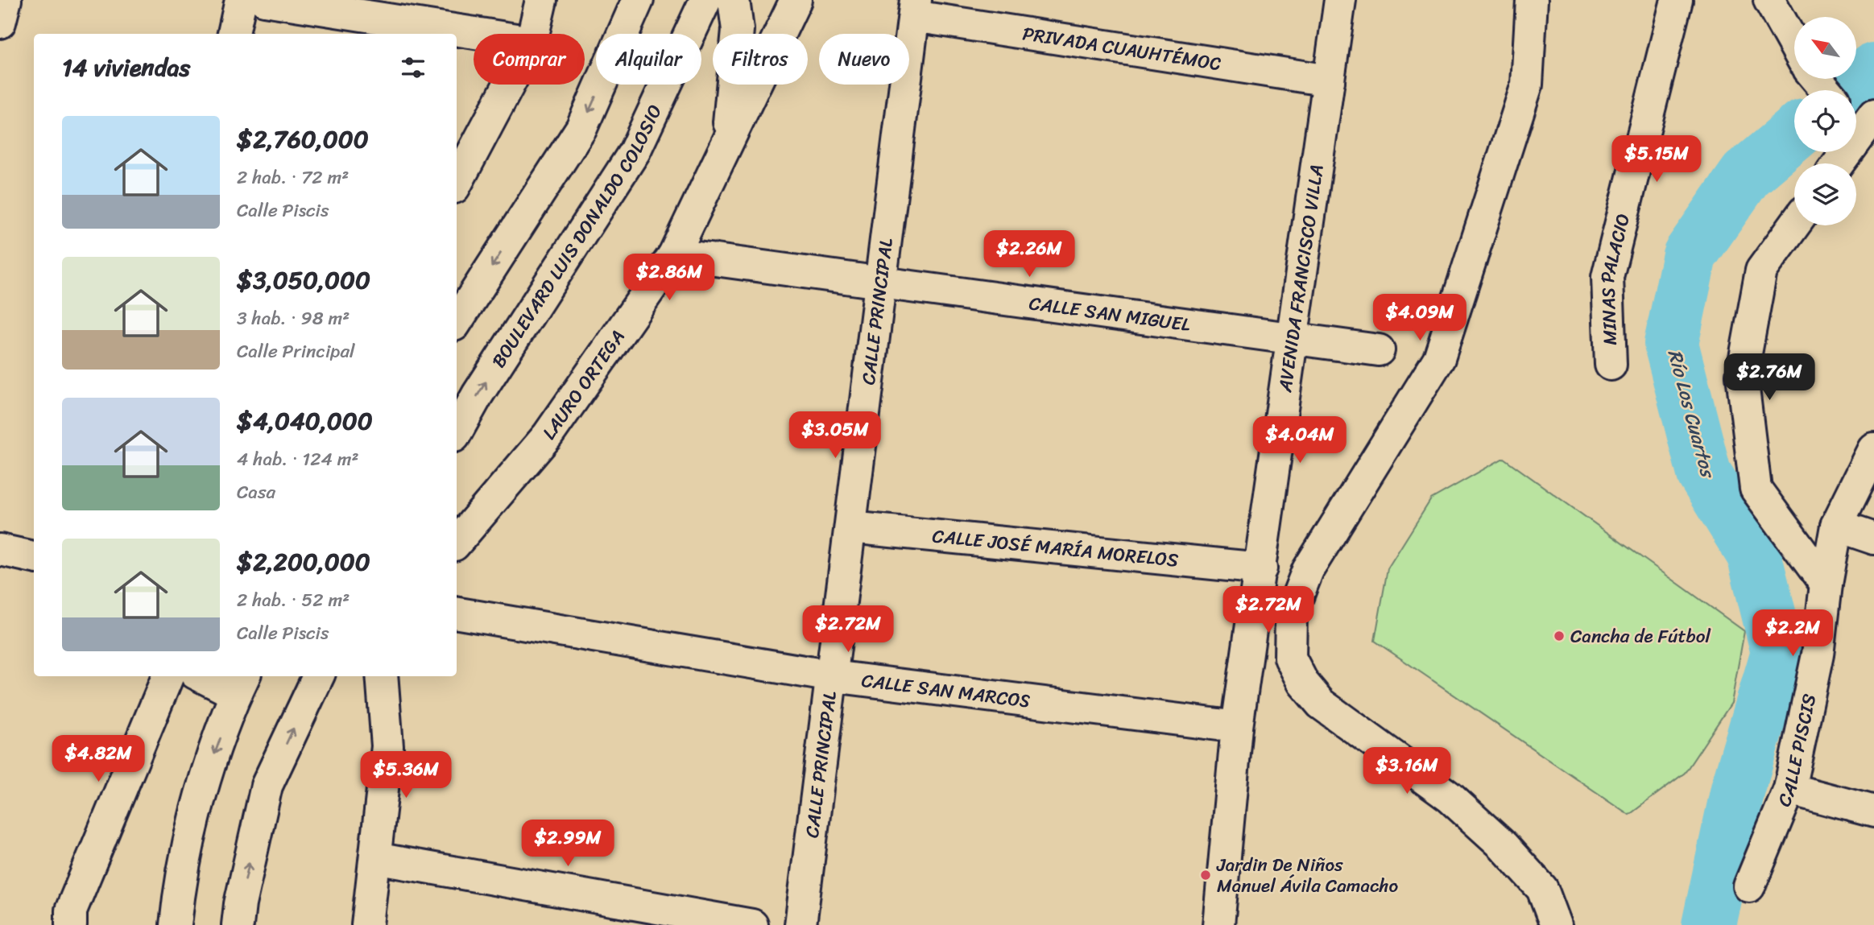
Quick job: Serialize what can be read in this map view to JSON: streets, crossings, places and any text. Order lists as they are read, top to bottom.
{
  "streets": {
    "main road": [
      "PRIVADA CUAUHTÉMOC",
      "BOULEVARD LUIS DONALDO COLOSIO",
      "AVENIDA FRANCISCO VILLA",
      "MINAS PALACIO",
      "CALLE PRINCIPAL",
      "CALLE SAN MIGUEL",
      "LAURO ORTEGA",
      "CALLE JOSÉ MARÍA MORELOS",
      "CALLE SAN MARCOS",
      "CALLE PISCIS"
    ]
  },
  "crossings": [
    ["PRIVADA CUAUHTÉMOC", "AVENIDA FRANCISCO VILLA"],
    ["PRIVADA CUAUHTÉMOC", "CALLE PRINCIPAL"],
    ["AVENIDA FRANCISCO VILLA", "CALLE SAN MIGUEL"],
    ["AVENIDA FRANCISCO VILLA", "CALLE JOSÉ MARÍA MORELOS"],
    ["AVENIDA FRANCISCO VILLA", "CALLE SAN MARCOS"],
    ["CALLE PRINCIPAL", "CALLE SAN MIGUEL"],
    ["CALLE PRINCIPAL", "CALLE JOSÉ MARÍA MORELOS"],
    ["CALLE PRINCIPAL", "CALLE SAN MARCOS"],
    ["CALLE SAN MIGUEL", "LAURO ORTEGA"]
  ],
  "water": ["Río Los Cuartos"],
  "places": ["Cancha de Fútbol", "Jardin De Niños Manuel Ávila Camacho"],
  "north": "top left",
  "page": {
    "chip": [
      "Comprar",
      "Alquilar",
      "Filtros",
      "Nuevo"
    ],
    "heading": "14 viviendas",
    "list": [
      {
        "name": "$2,760,000",
        "note": "2 hab. · 72 m² · Calle Piscis"
      },
      {
        "name": "$3,050,000",
        "note": "3 hab. · 98 m² · Calle Principal"
      },
      {
        "name": "$4,040,000",
        "note": "4 hab. · 124 m² · Casa"
      },
      {
        "name": "$2,200,000",
        "note": "2 hab. · 52 m² · Calle Piscis"
      }
    ],
    "price": [
      "$5.15M",
      "$2.26M",
      "$2.86M",
      "$4.09M",
      "$2.76M",
      "$3.05M",
      "$4.04M",
      "$2.72M",
      "$2.72M",
      "$2.2M",
      "$4.82M",
      "$3.16M",
      "$5.36M",
      "$2.99M"
    ]
  }
}
